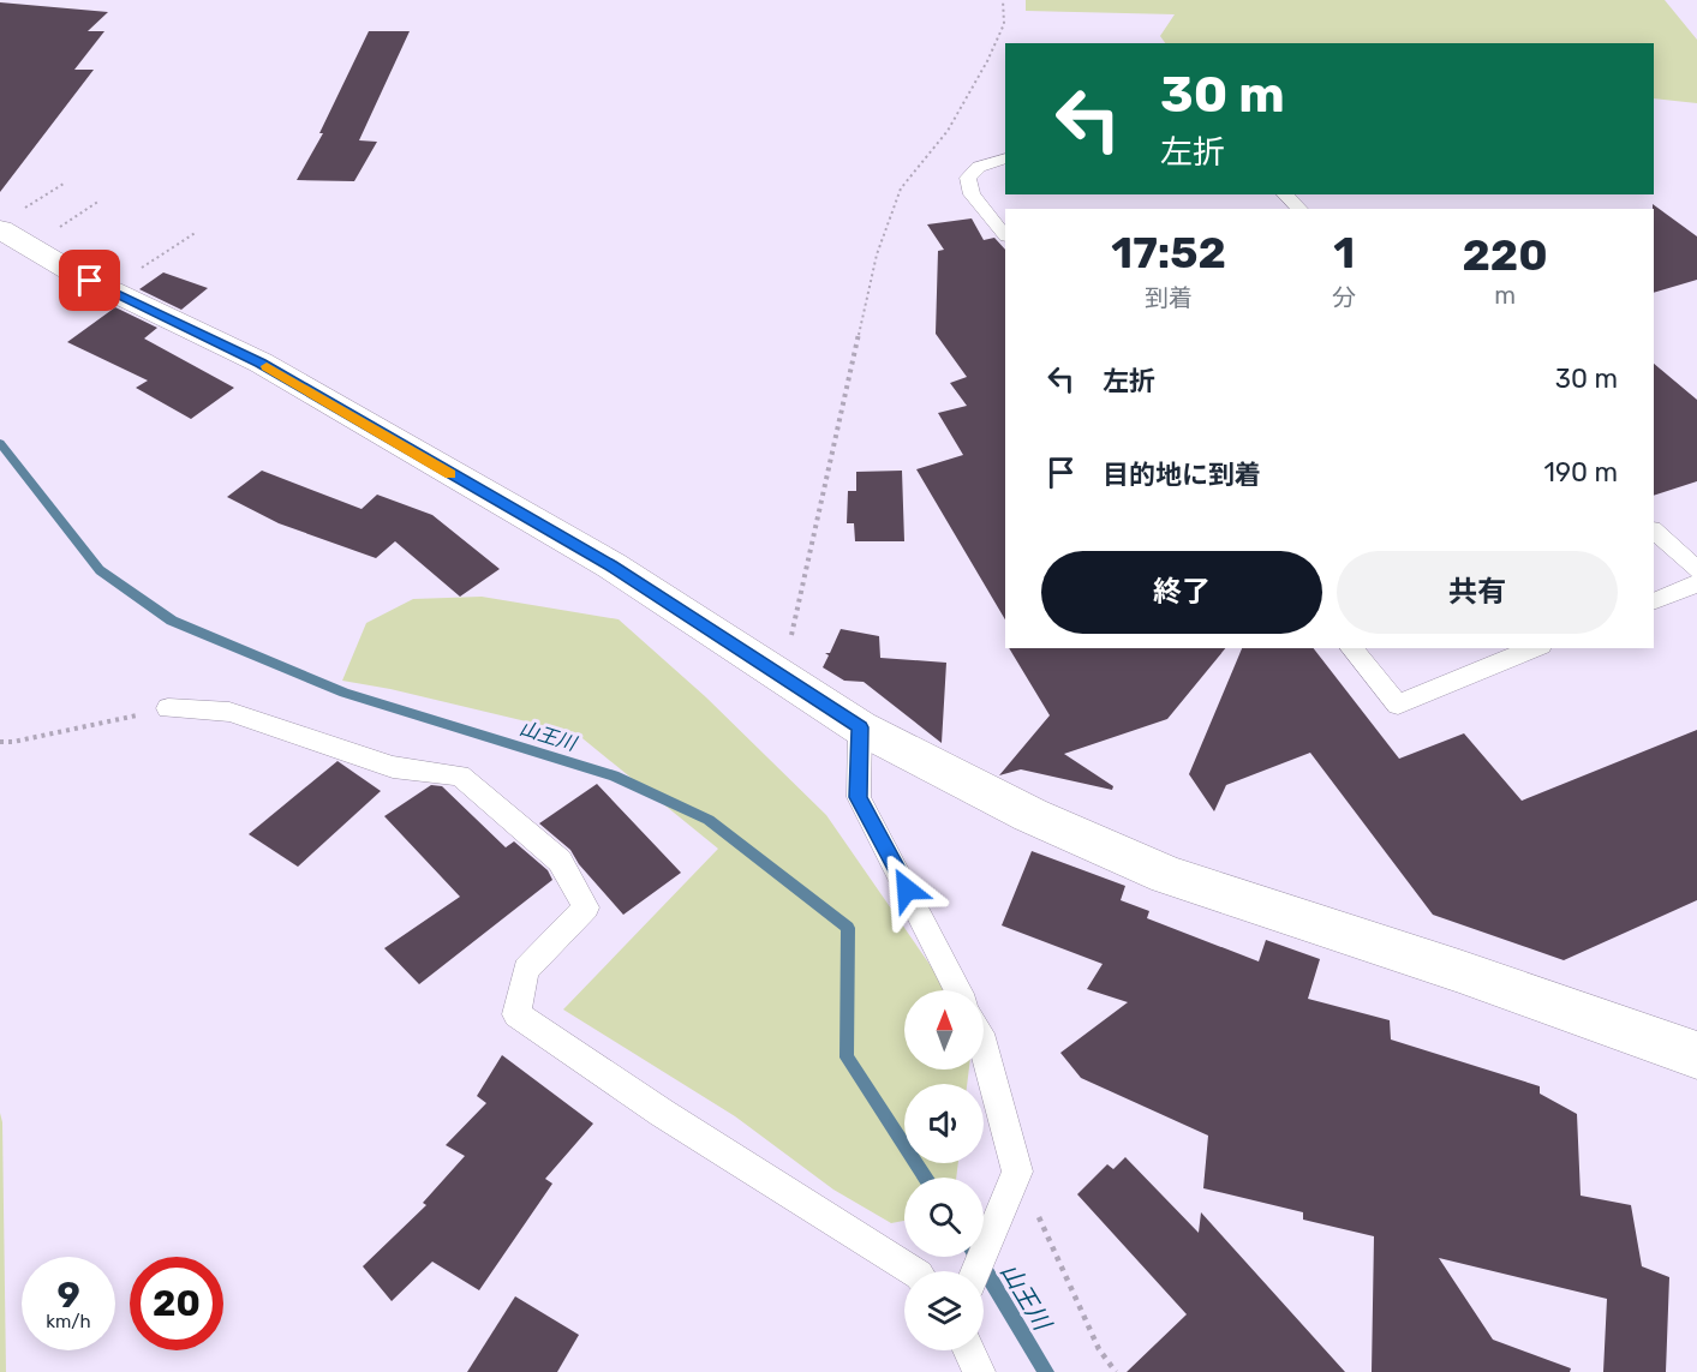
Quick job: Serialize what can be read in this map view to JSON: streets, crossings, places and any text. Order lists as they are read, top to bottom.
{
  "water": ["山王川"],
  "north": "top",
  "page": {
    "turn": ["30 m", "左折"],
    "eta": [
      "17:52",
      "到着",
      "1",
      "分",
      "220",
      "m"
    ],
    "list": [
      {
        "name": "左折",
        "value": "30 m"
      },
      {
        "name": "目的地に到着",
        "value": "190 m"
      }
    ],
    "buttons": ["終了", "共有"],
    "speed": "9 km/h",
    "limit": "20"
  }
}
